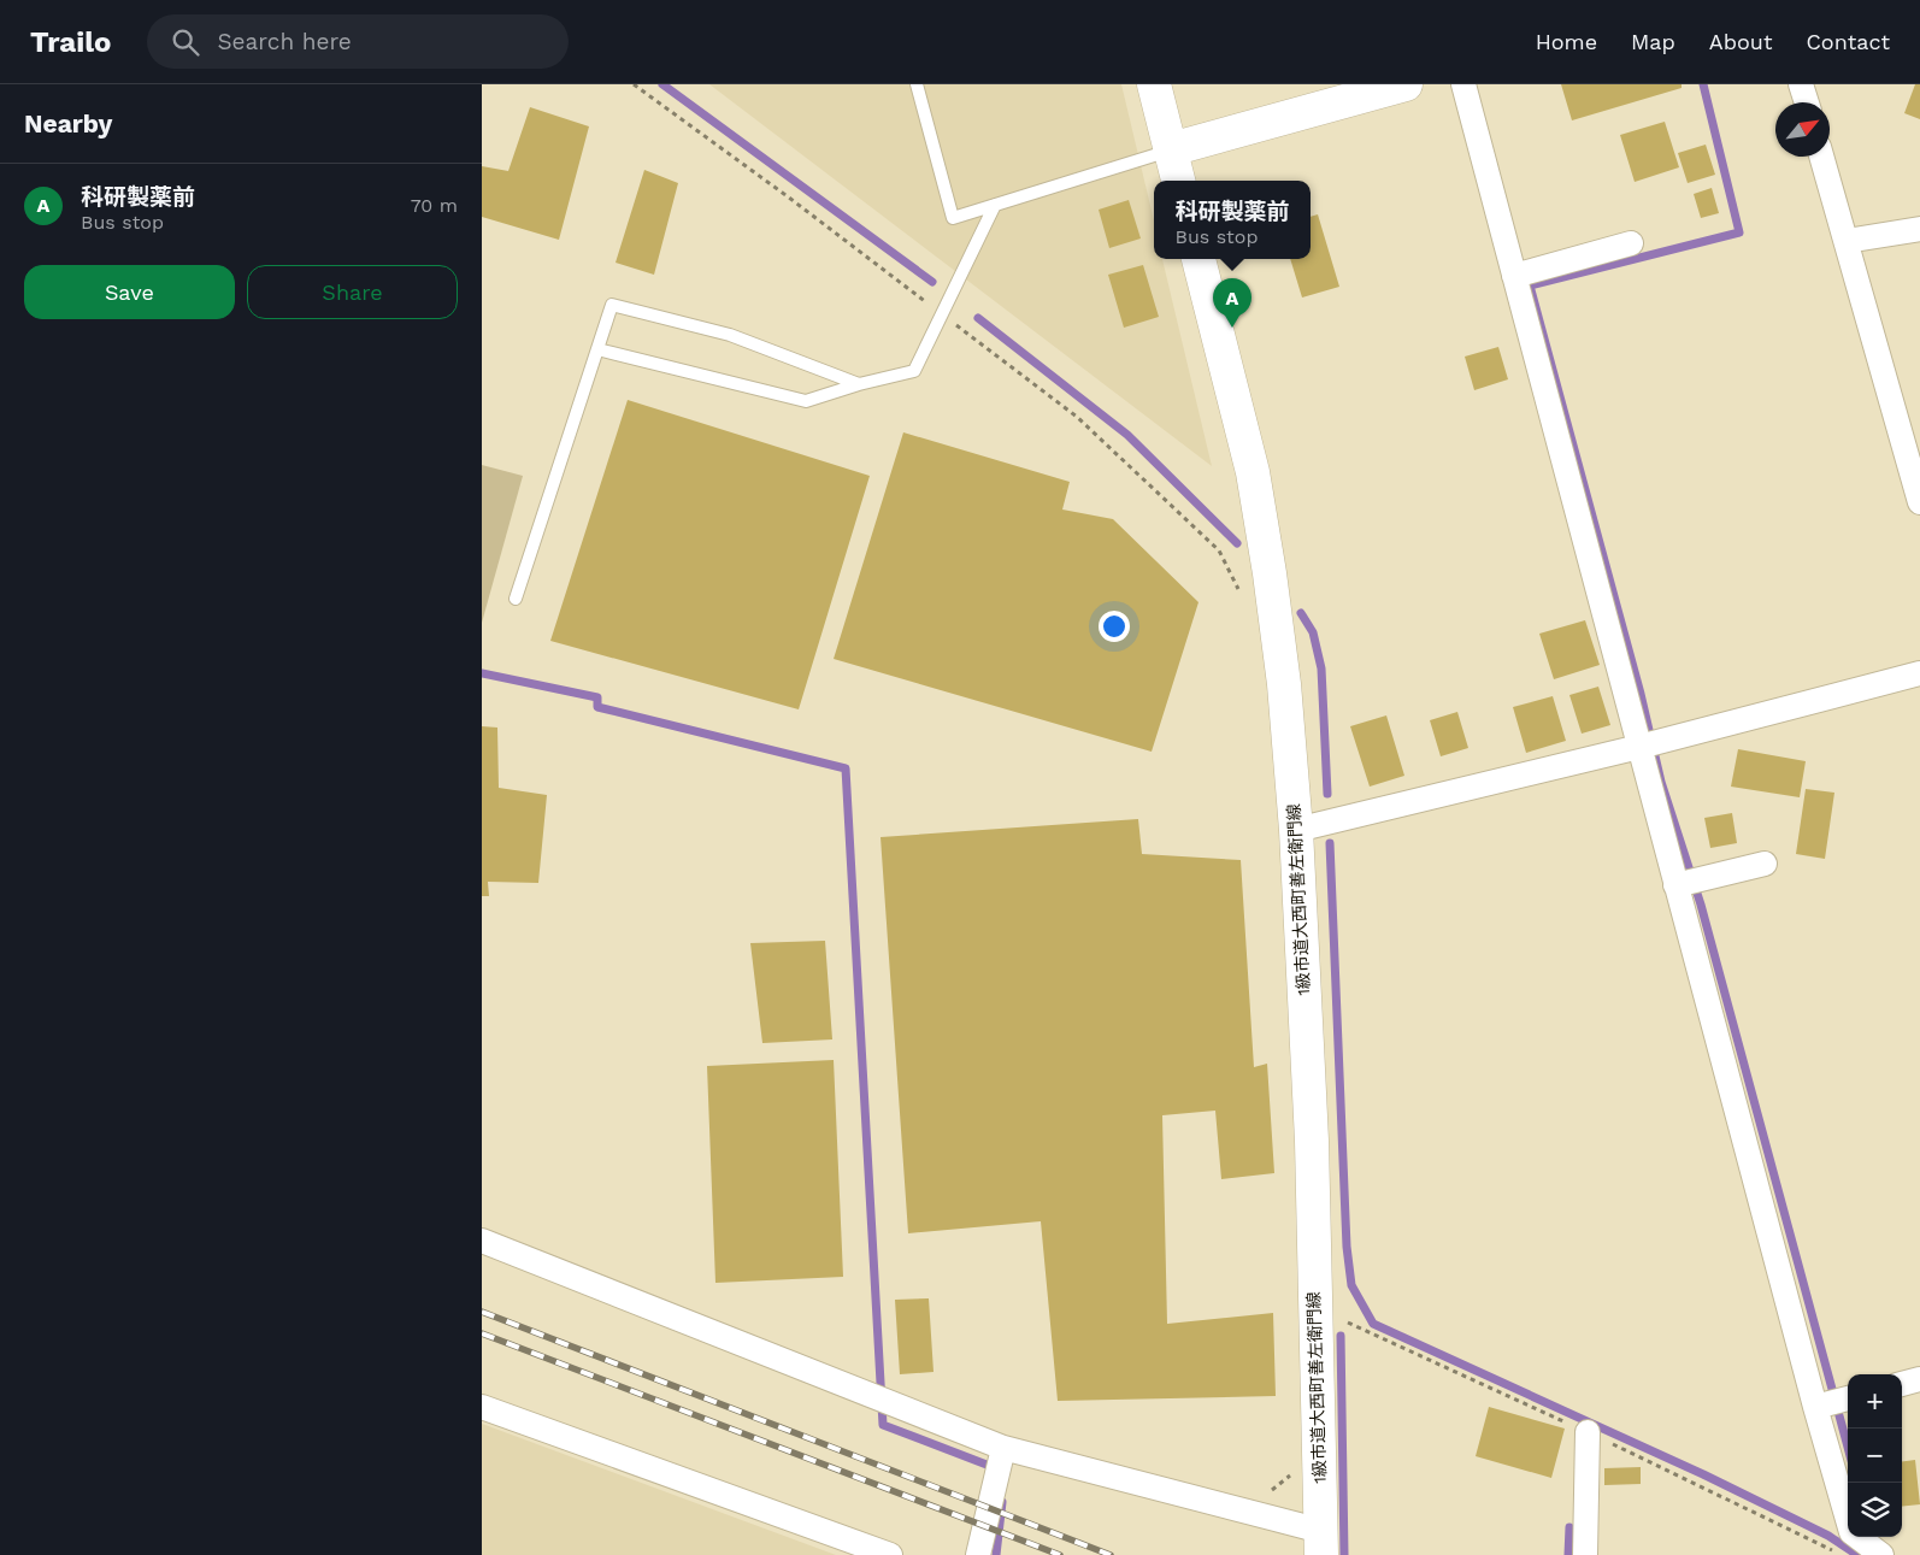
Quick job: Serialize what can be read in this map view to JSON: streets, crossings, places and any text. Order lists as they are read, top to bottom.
{
  "streets": {
    "street": ["1級市道大西町善左衛門線"]
  },
  "north": "top right",
  "page": {
    "header": "Trailo",
    "search": "Search here",
    "nav": [
      "Home",
      "Map",
      "About",
      "Contact"
    ],
    "heading": "Nearby",
    "list": [
      {
        "mark": "A",
        "name": "科研製薬前",
        "note": "Bus stop",
        "value": "70 m"
      }
    ],
    "popup": ["科研製薬前", "Bus stop"],
    "buttons": ["Save", "Share"],
    "pins": "A",
    "map_buttons": ["+", "−"]
  }
}
